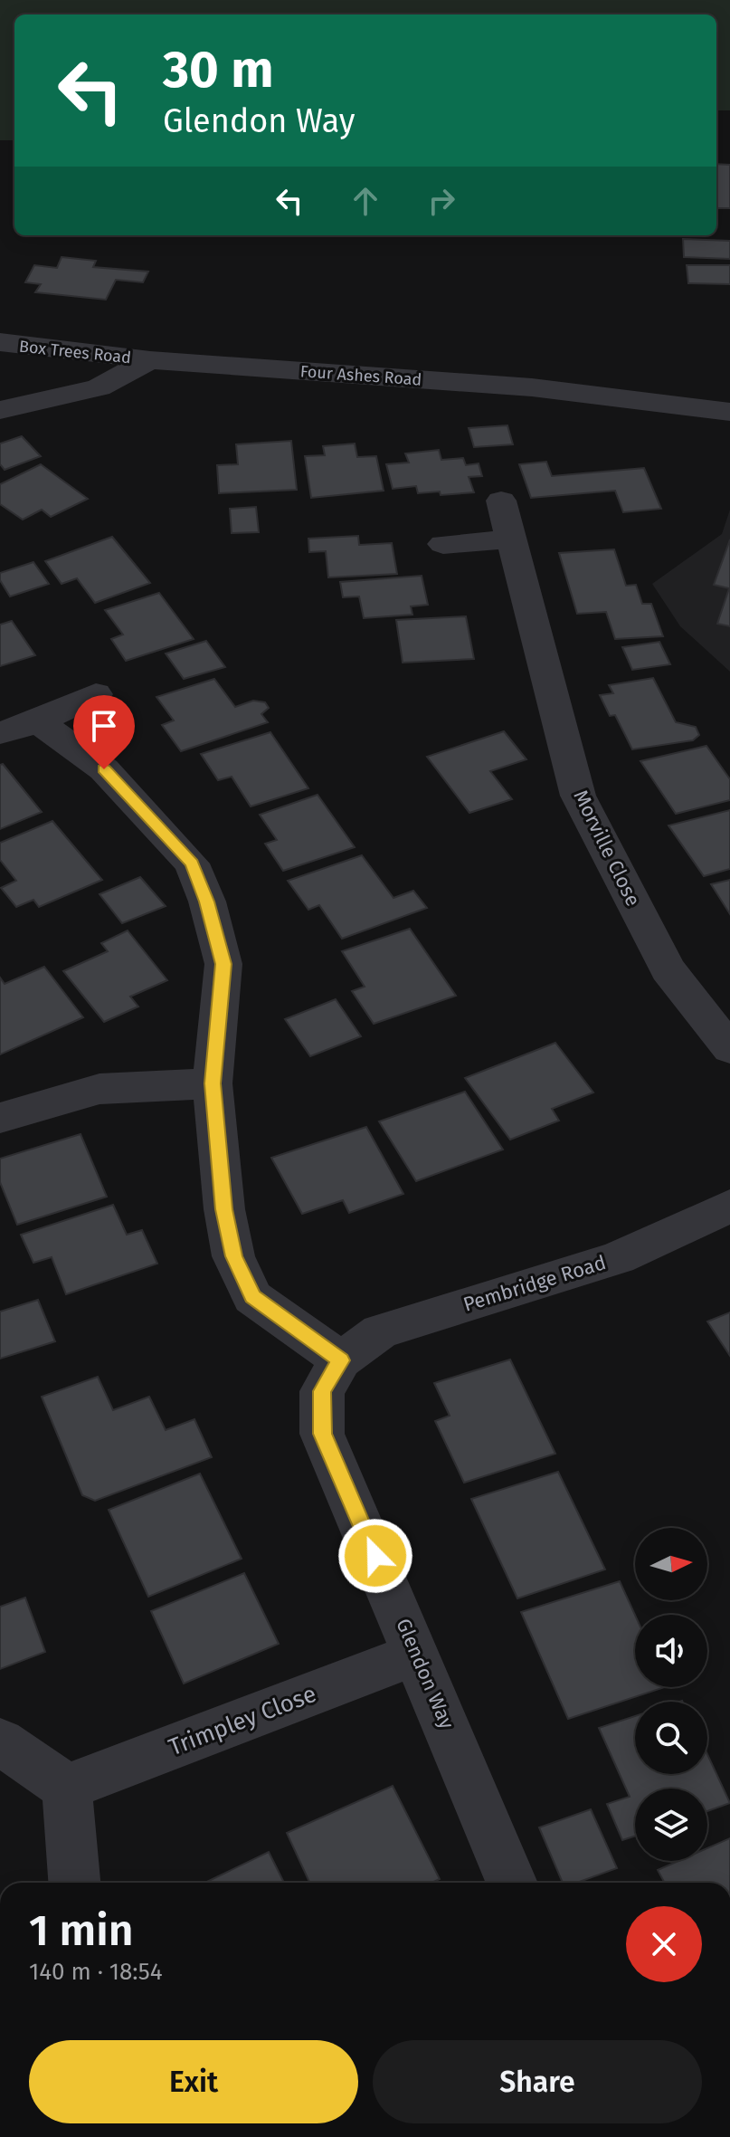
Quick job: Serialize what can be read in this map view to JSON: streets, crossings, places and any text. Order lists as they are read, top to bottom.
{
  "streets": {
    "street": [
      "Box Trees Road",
      "Four Ashes Road",
      "Morville Close",
      "Pembridge Road",
      "Glendon Way",
      "Trimpley Close"
    ]
  },
  "crossings": [
    ["Box Trees Road", "Four Ashes Road"],
    ["Pembridge Road", "Glendon Way"],
    ["Glendon Way", "Trimpley Close"]
  ],
  "north": "right",
  "page": {
    "turn": ["30 m", "Glendon Way"],
    "heading": ["1 min", "140 m · 18:54"],
    "buttons": ["Exit", "Share"]
  }
}
